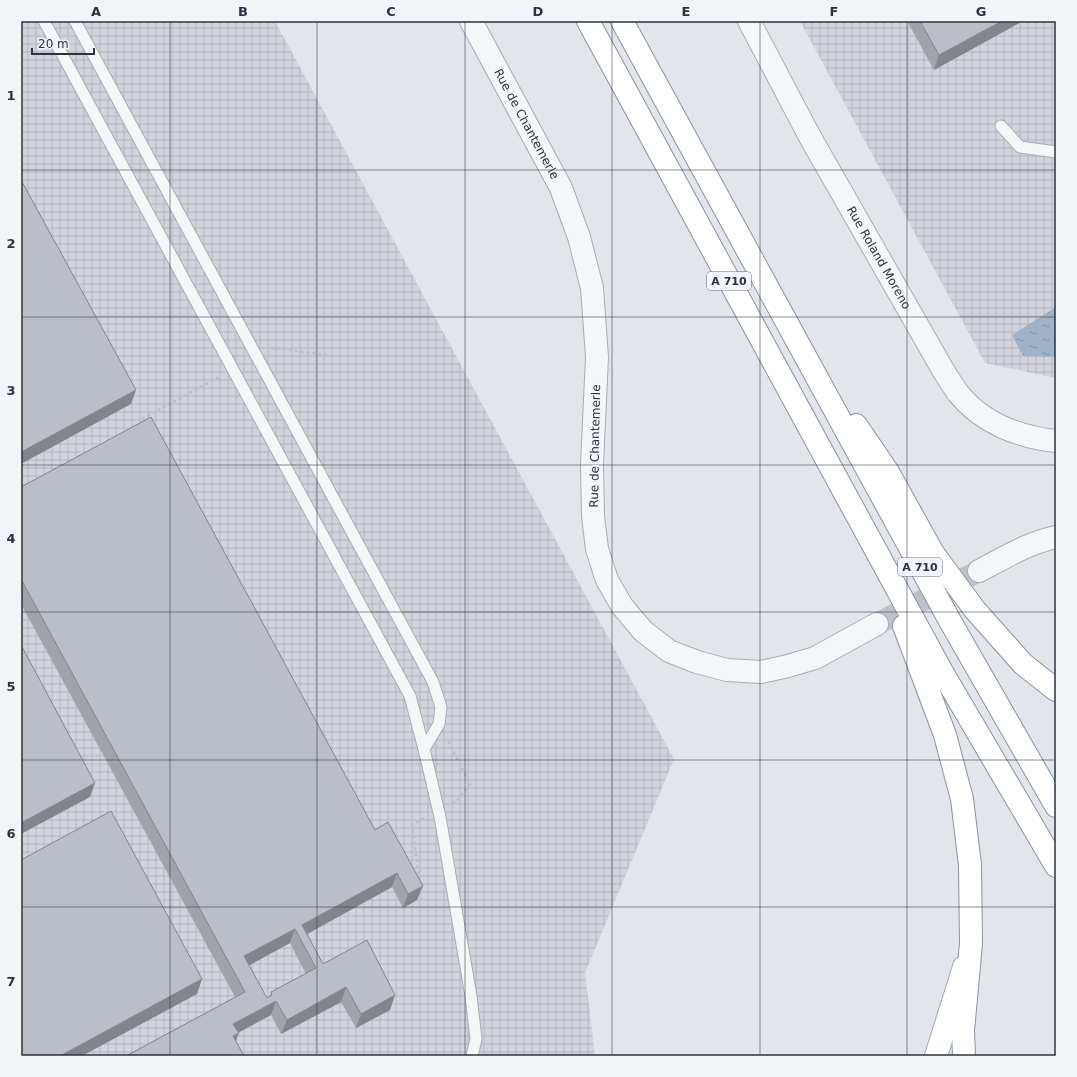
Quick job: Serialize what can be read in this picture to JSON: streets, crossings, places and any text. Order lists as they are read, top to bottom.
{
  "streets": {
    "main road": ["A 710"],
    "street": ["Rue de Chantemerle", "Rue Roland Moreno"]
  },
  "scale_bar": "20 m",
  "grid": {
    "columns": [
      "A",
      "B",
      "C",
      "D",
      "E",
      "F",
      "G"
    ],
    "rows": [
      "1",
      "2",
      "3",
      "4",
      "5",
      "6",
      "7"
    ]
  }
}
